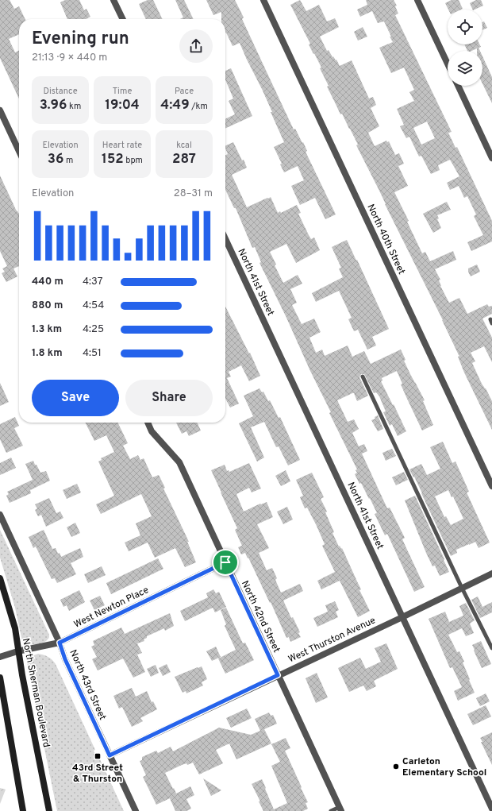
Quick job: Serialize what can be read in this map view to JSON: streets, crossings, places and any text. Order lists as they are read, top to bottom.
{
  "streets": {
    "main road": ["North Sherman Boulevard"],
    "street": [
      "North 40th Street",
      "North 41st Street",
      "West Newton Place",
      "North 42nd Street",
      "West Thurston Avenue",
      "North 43rd Street"
    ]
  },
  "crossings": [
    ["North 41st Street", "West Thurston Avenue"],
    ["West Newton Place", "North 42nd Street"],
    ["West Newton Place", "North 43rd Street"],
    ["West Newton Place", "North Sherman Boulevard"],
    ["North 42nd Street", "West Thurston Avenue"],
    ["West Thurston Avenue", "North 43rd Street"]
  ],
  "places": {
    "transit": ["43rd Street & Thurston"],
    "other": ["Carleton Elementary School"]
  },
  "page": {
    "heading": ["Evening run", "21:13 · 9 × 440 m"],
    "stats": [
      ["Distance", "3.96 km"],
      ["Time", "19:04"],
      ["Pace", "4:49 /km"],
      ["Elevation", "36 m"],
      ["Heart rate", "152 bpm"],
      ["kcal", "287"]
    ],
    "chart": ["Elevation", "28–31 m"],
    "list": [
      {
        "name": "440 m",
        "note": "4:37"
      },
      {
        "name": "880 m",
        "note": "4:54"
      },
      {
        "name": "1.3 km",
        "note": "4:25"
      },
      {
        "name": "1.8 km",
        "note": "4:51"
      }
    ],
    "buttons": ["Save", "Share"]
  }
}
